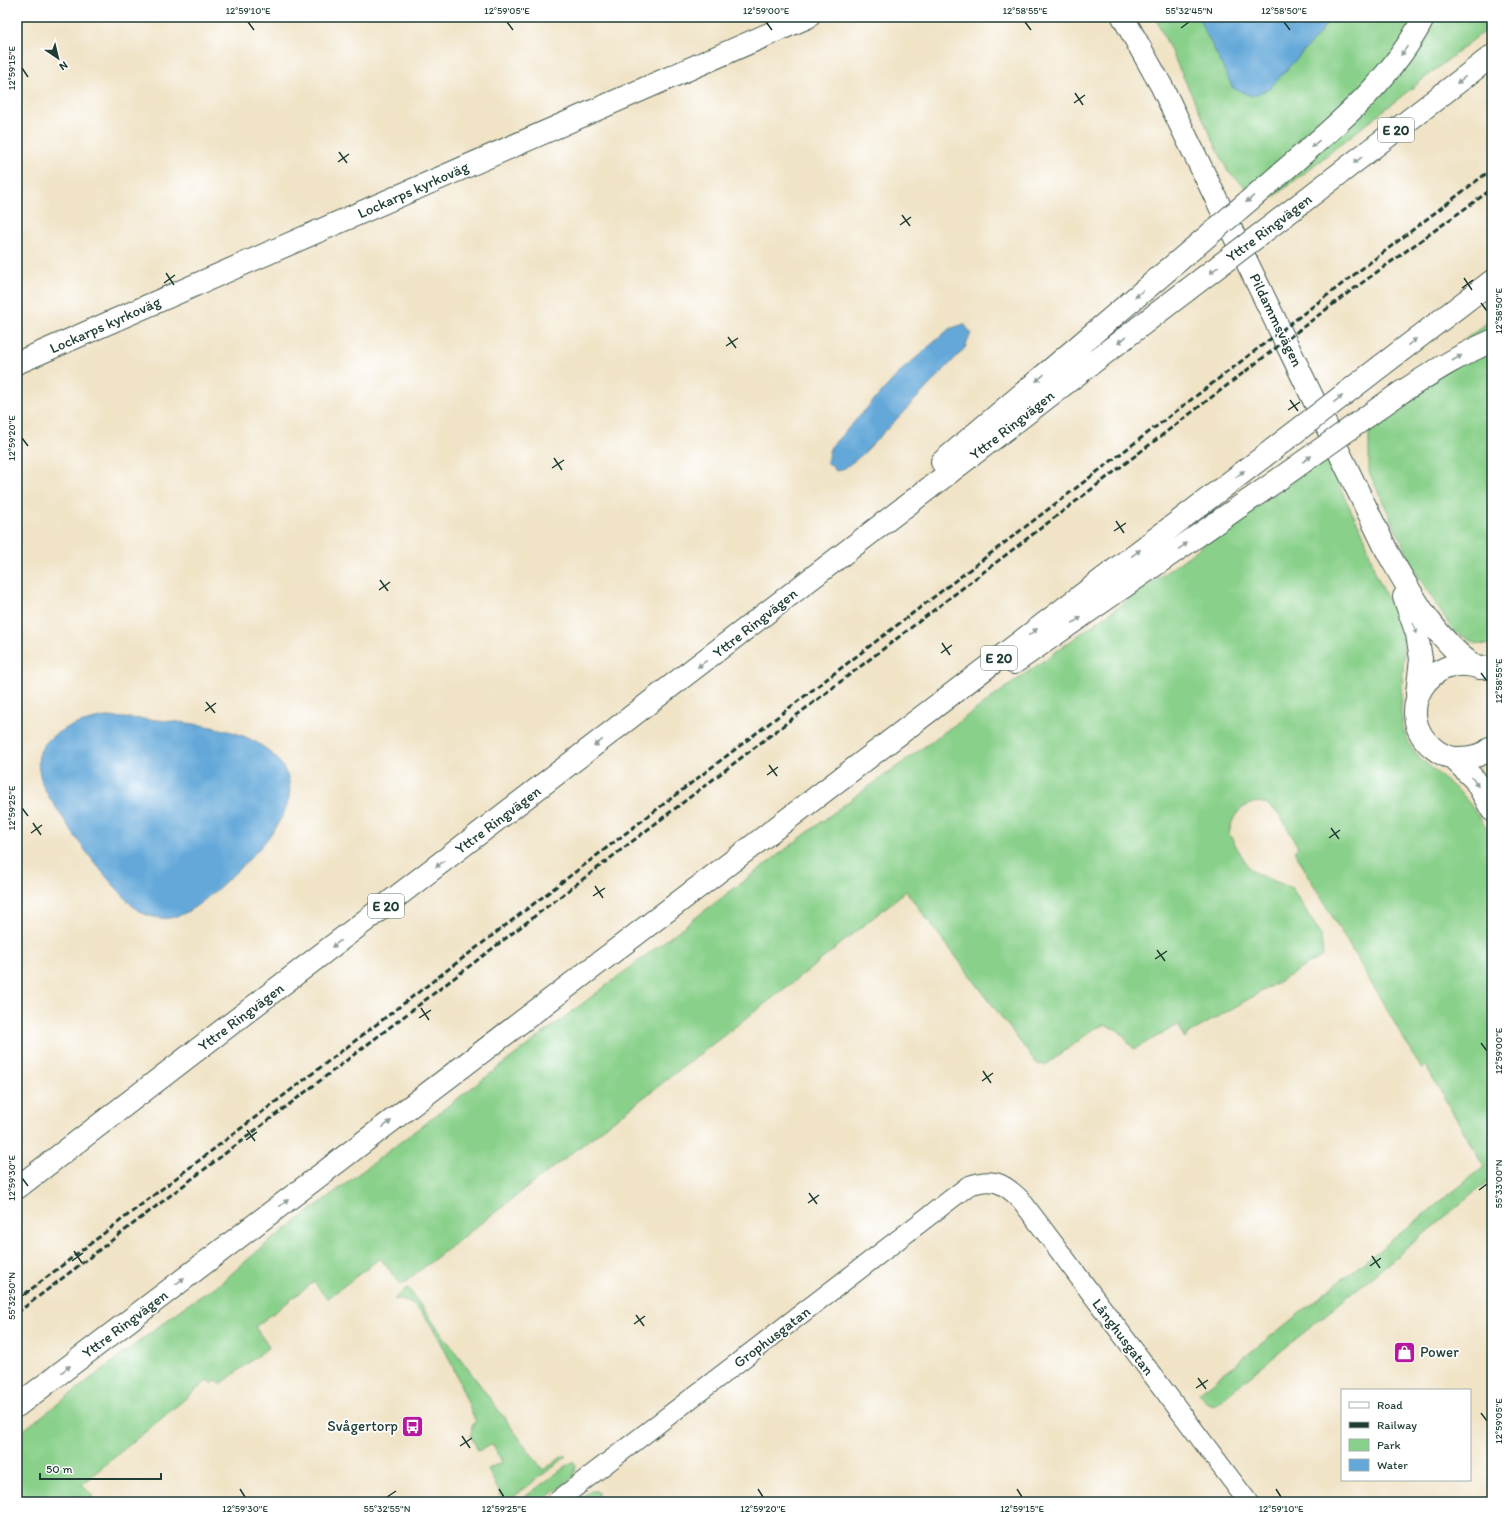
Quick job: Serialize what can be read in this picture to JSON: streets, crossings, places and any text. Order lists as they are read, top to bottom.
{
  "streets": {
    "main road": [
      "E 20",
      "Lockarps kyrkoväg",
      "Yttre Ringvägen",
      "Pildammsvägen"
    ],
    "street": ["Grophusgatan", "Långhusgatan"]
  },
  "crossings": [
    ["Grophusgatan", "Långhusgatan"]
  ],
  "places": {
    "shop": ["Power"],
    "bus stop": ["Svågertorp"]
  },
  "legend": [
    "Road",
    "Railway",
    "Park",
    "Water"
  ],
  "scale_bar": "50 m",
  "north": "bottom right",
  "coordinates": [
    "12°59'10\"E",
    "12°59'05\"E",
    "12°59'00\"E",
    "12°58'55\"E",
    "55°32'45\"N",
    "12°58'50\"E",
    "12°59'15\"E",
    "12°59'20\"E",
    "12°59'25\"E",
    "12°59'30\"E",
    "55°33'00\"N",
    "55°32'50\"N",
    "55°32'55\"N"
  ]
}
